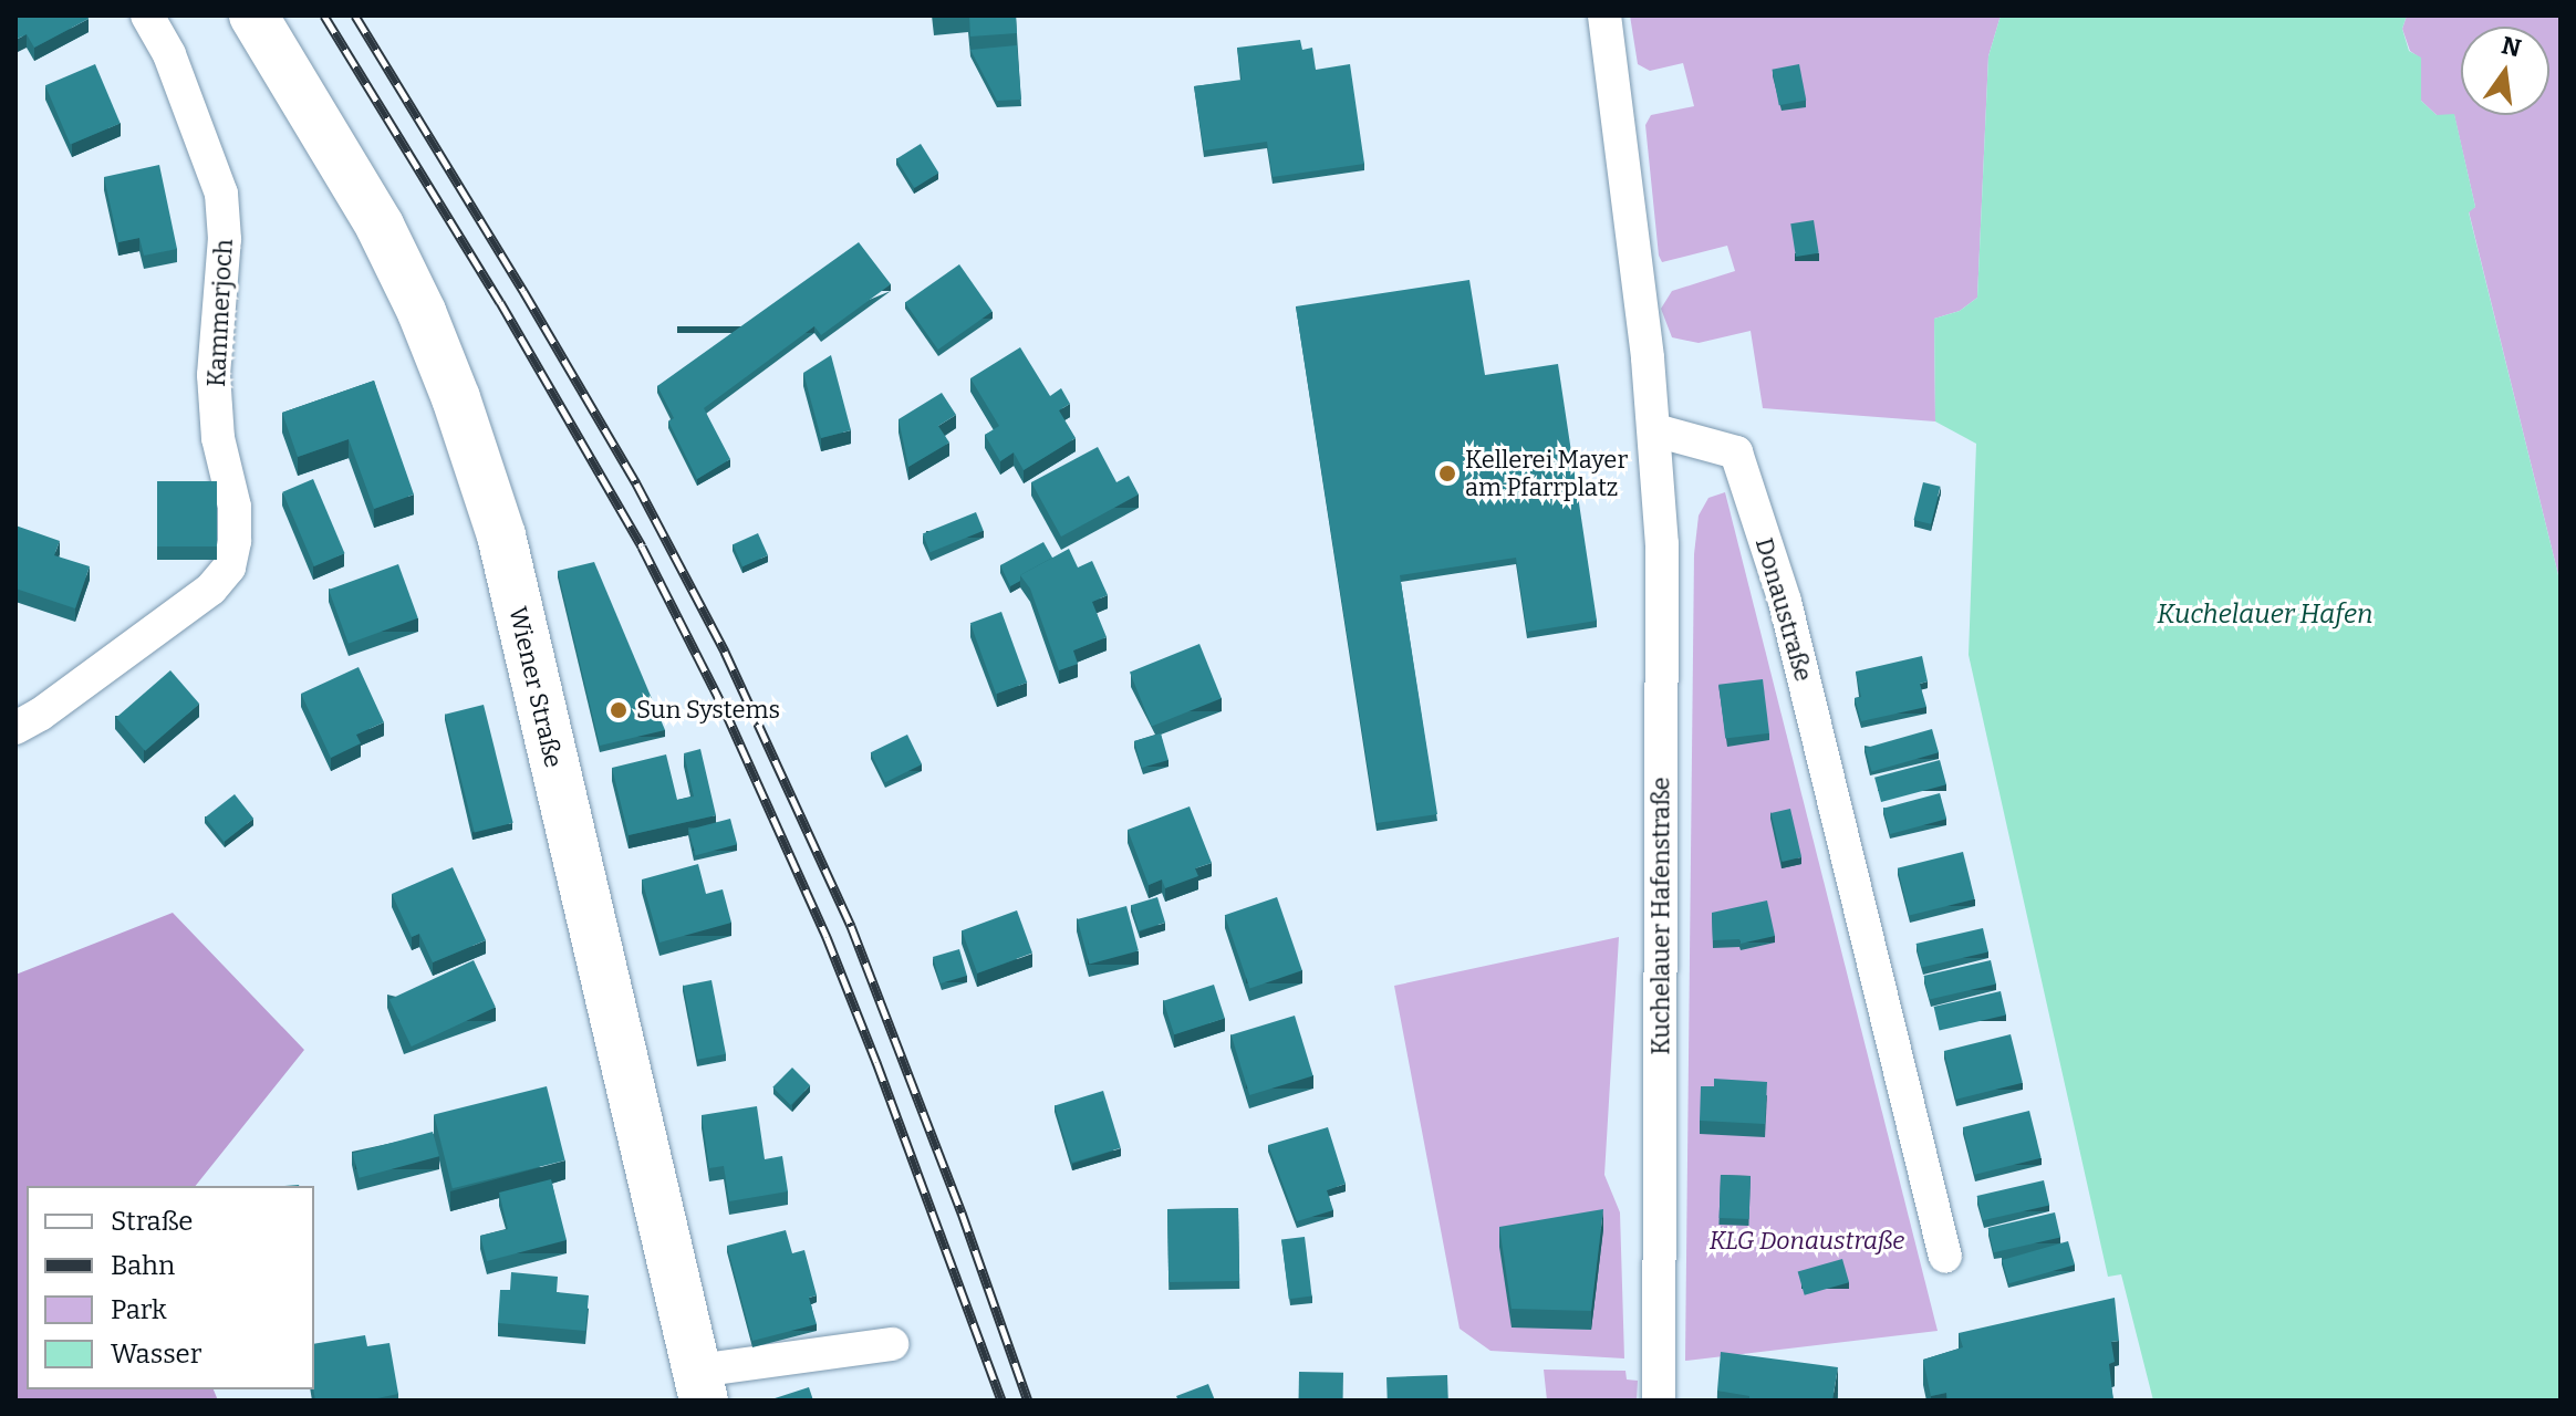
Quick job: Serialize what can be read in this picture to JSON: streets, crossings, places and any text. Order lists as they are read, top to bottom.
{
  "streets": {
    "main road": ["Wiener Straße"],
    "street": ["Kammerjoch", "Donaustraße", "Kuchelauer Hafenstraße"]
  },
  "crossings": [
    ["Donaustraße", "Kuchelauer Hafenstraße"]
  ],
  "water": ["Kuchelauer Hafen"],
  "parks": ["KLG Donaustraße"],
  "places": ["Kellerei Mayer am Pfarrplatz", "Sun Systems"],
  "legend": [
    "Straße",
    "Bahn",
    "Park",
    "Wasser"
  ],
  "north": "top"
}
